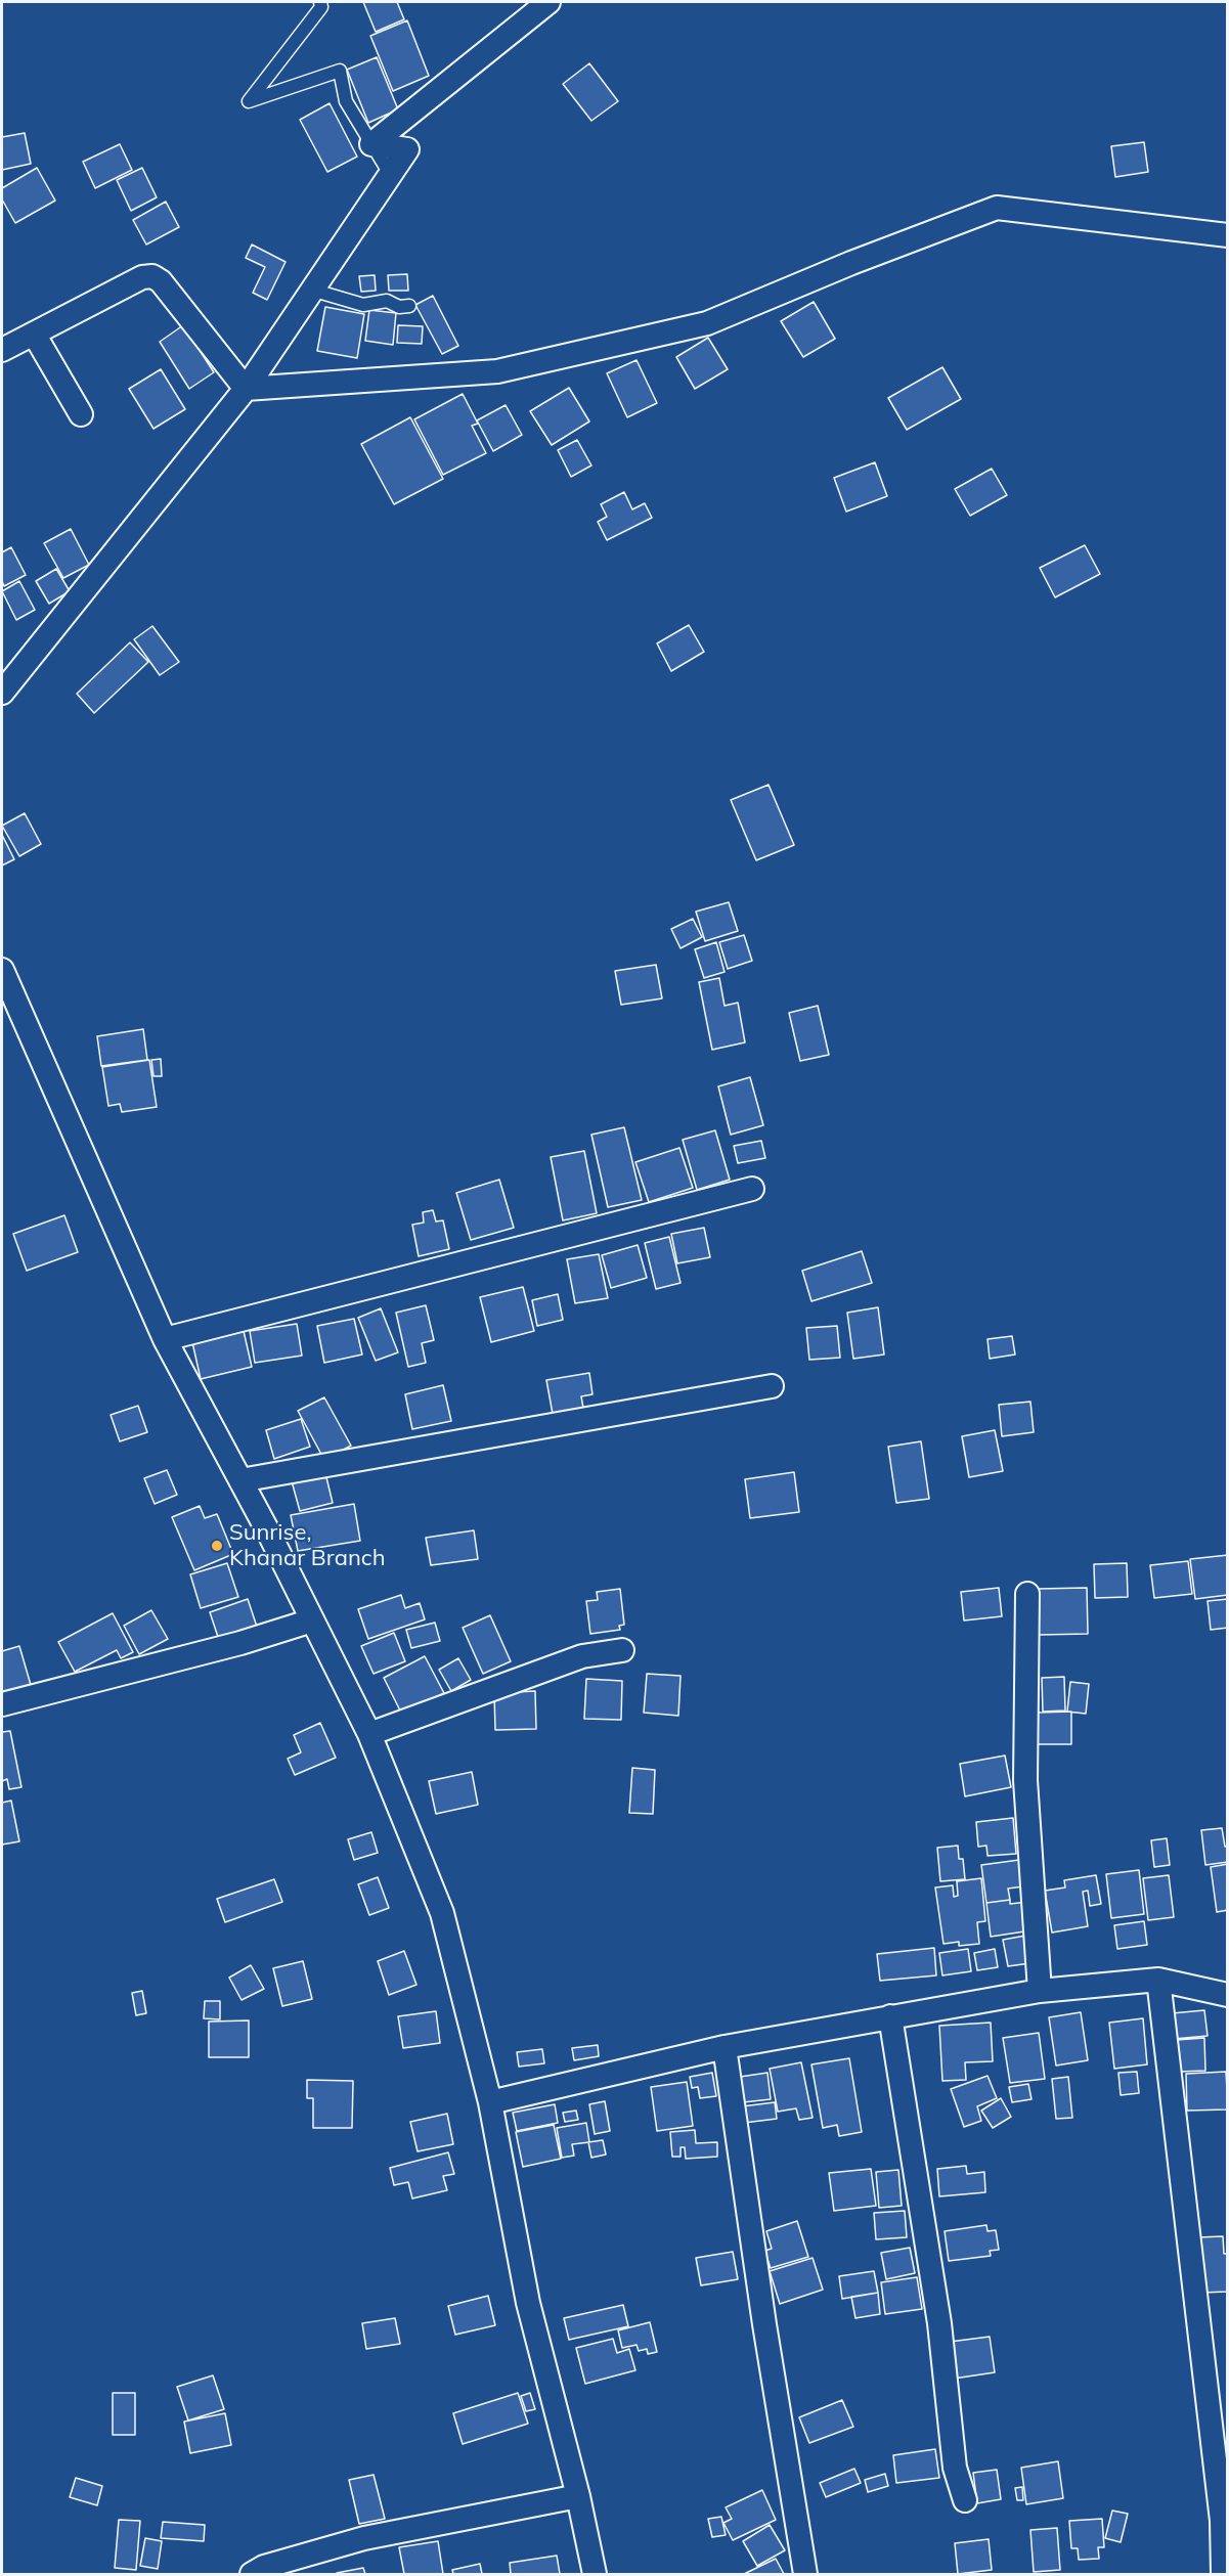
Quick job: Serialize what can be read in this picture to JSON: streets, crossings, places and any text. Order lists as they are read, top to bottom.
{
  "places": ["Sunrise, Khanar Branch"]
}
